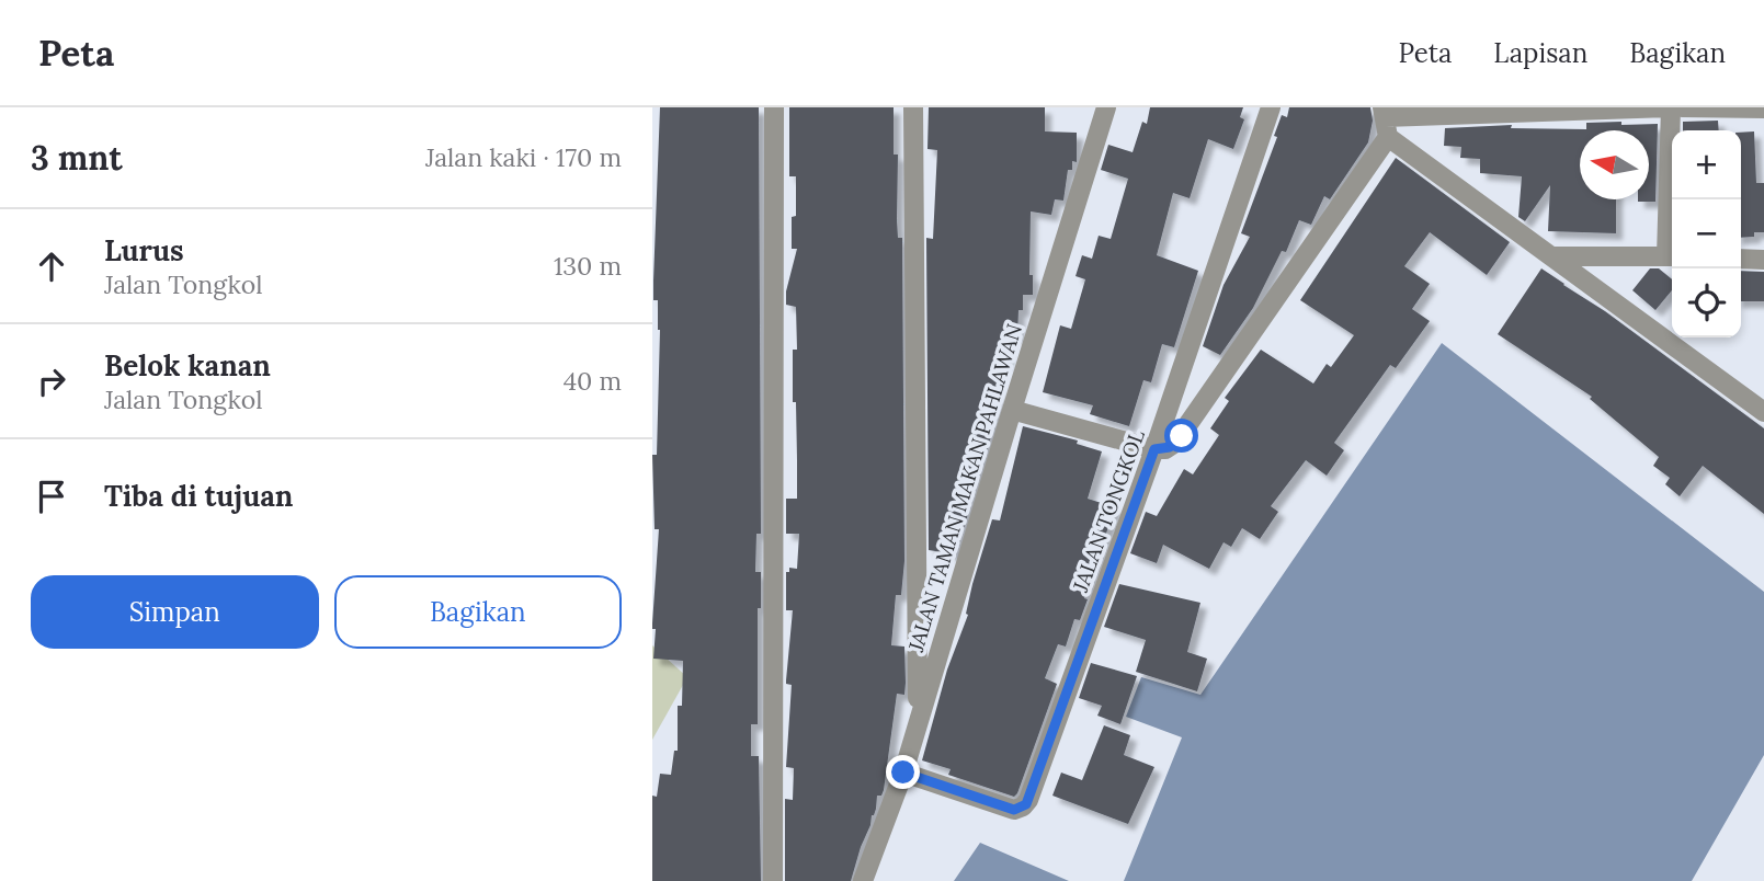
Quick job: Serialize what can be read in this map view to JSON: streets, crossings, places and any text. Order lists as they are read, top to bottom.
{
  "streets": {
    "street": ["JALAN TAMAN MAKAN PAHLAWAN", "JALAN TONGKOL"]
  },
  "crossings": [
    ["JALAN TAMAN MAKAN PAHLAWAN", "JALAN TONGKOL"]
  ],
  "north": "left",
  "page": {
    "header": "Peta",
    "nav": ["Peta", "Lapisan", "Bagikan"],
    "heading": ["3 mnt", "Jalan kaki · 170 m"],
    "map_buttons": ["+", "−"],
    "list": [
      ["Lurus", "Jalan Tongkol", "130 m"],
      ["Belok kanan", "Jalan Tongkol", "40 m"],
      "Tiba di tujuan"
    ],
    "buttons": ["Simpan", "Bagikan"]
  }
}
